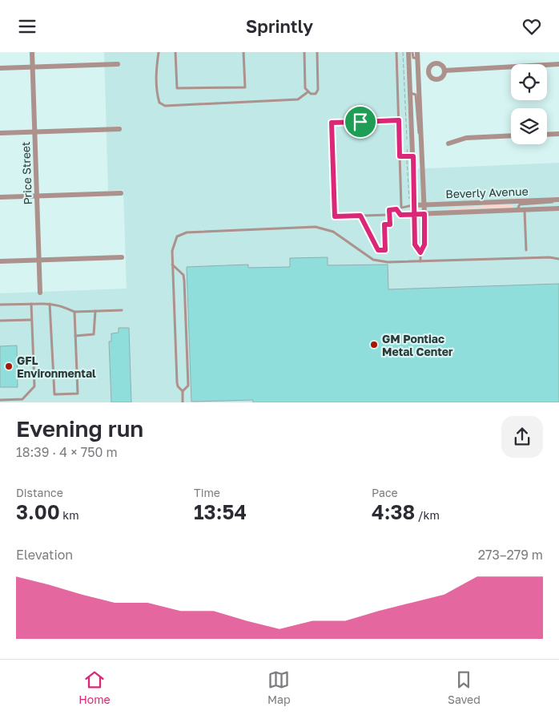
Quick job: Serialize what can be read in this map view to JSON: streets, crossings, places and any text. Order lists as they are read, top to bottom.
{
  "streets": {
    "street": ["Price Street", "Beverly Avenue"]
  },
  "places": ["GM Pontiac Metal Center", "GFL Environmental"],
  "page": {
    "header": "Sprintly",
    "heading": ["Evening run", "18:39 · 4 × 750 m"],
    "stats": [
      ["Distance", "3.00 km"],
      ["Time", "13:54"],
      ["Pace", "4:38 /km"]
    ],
    "chart": ["Elevation", "273–279 m"],
    "tabs": ["Home", "Map", "Saved"]
  }
}
